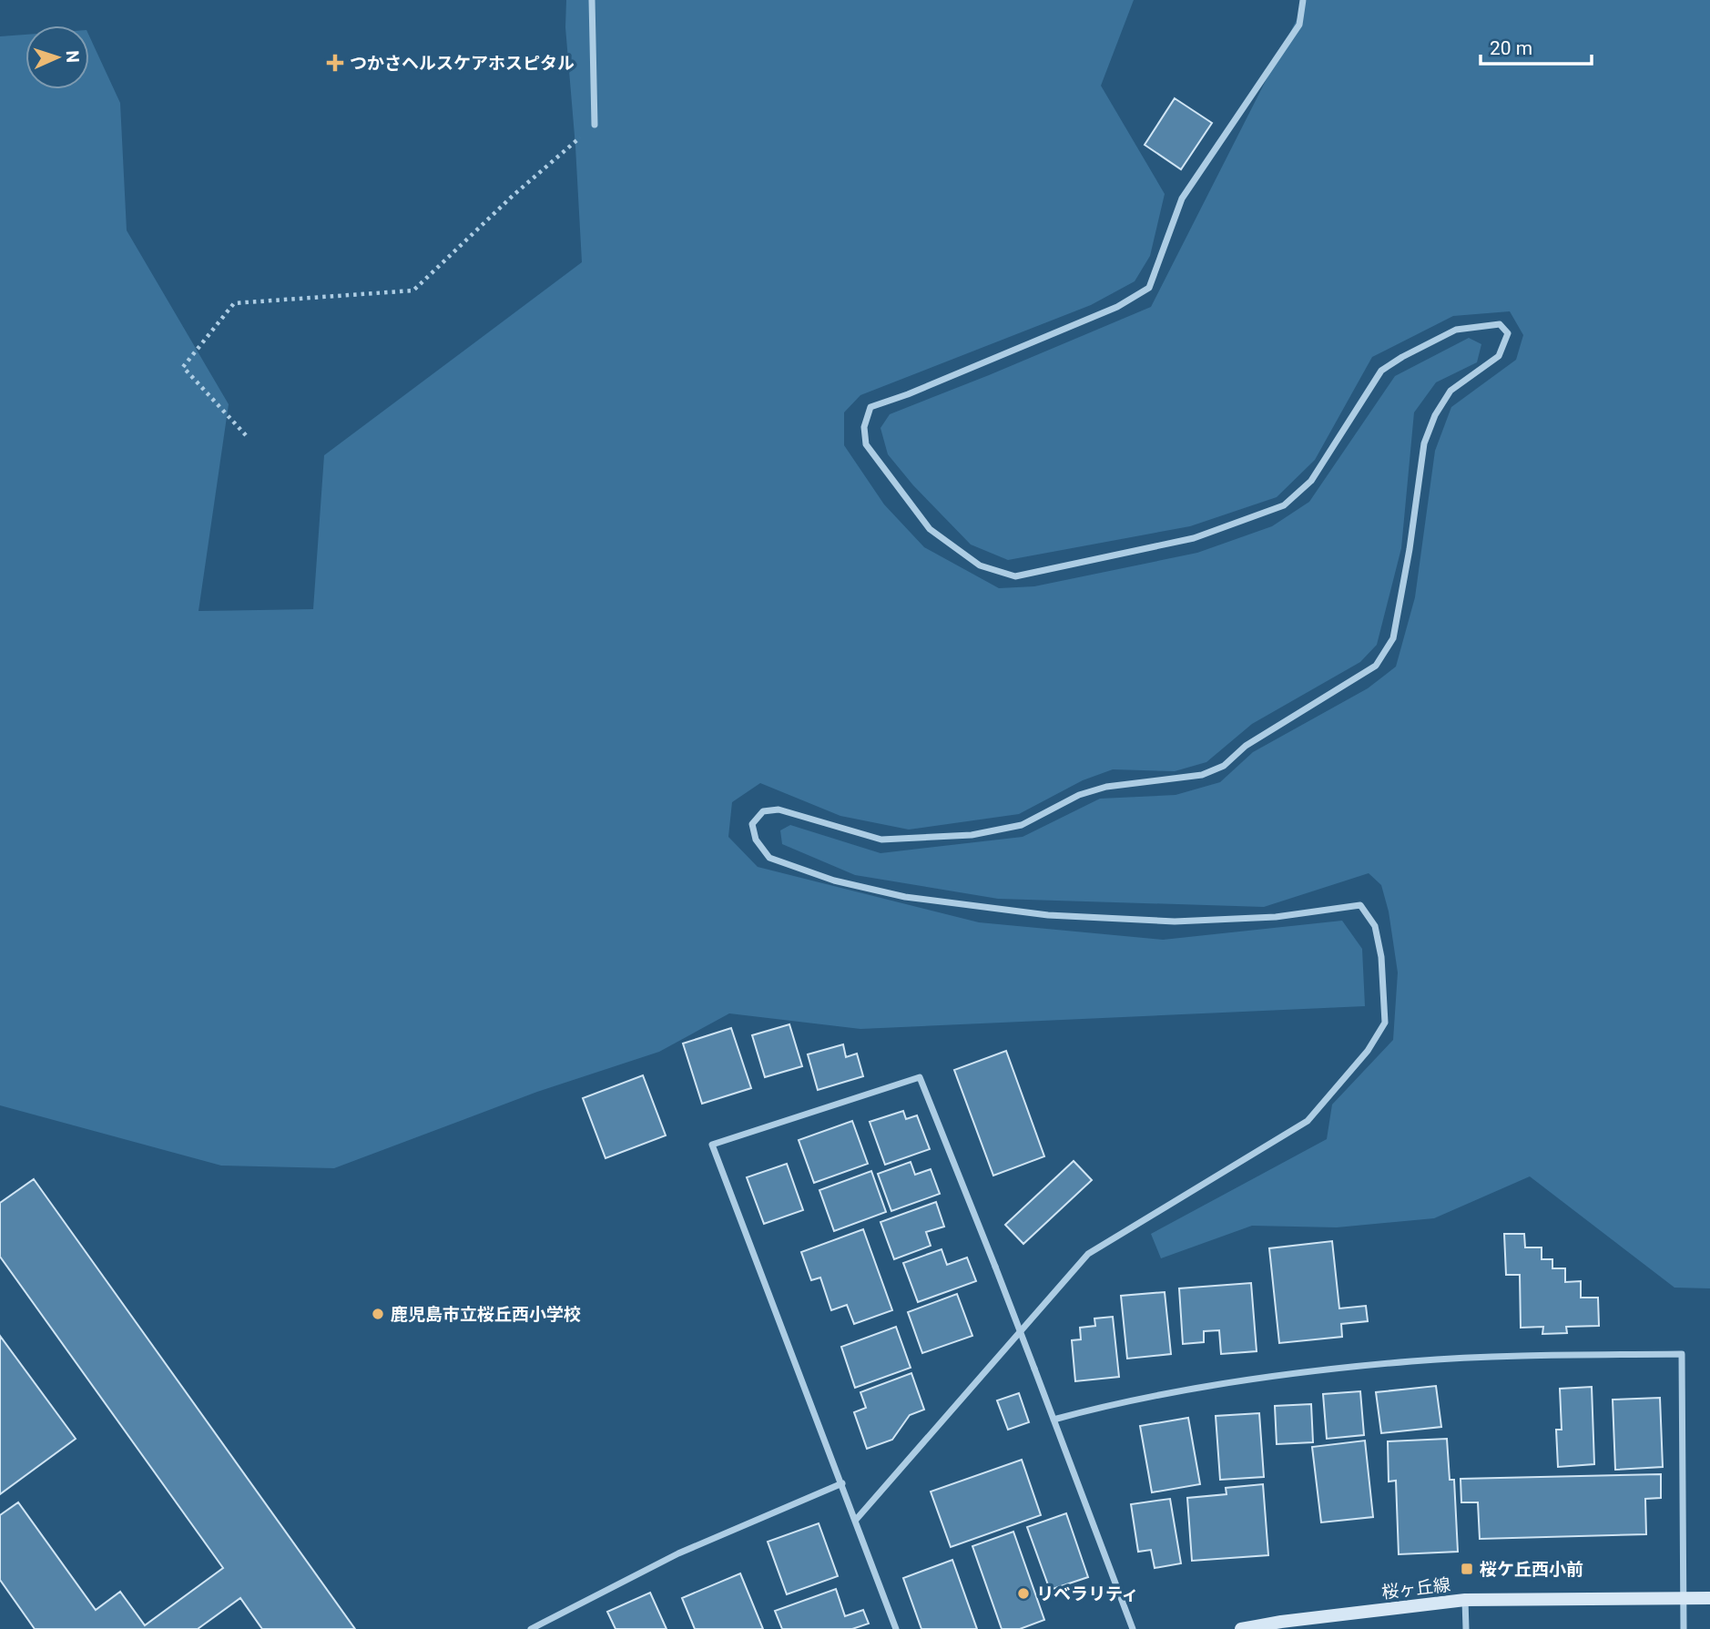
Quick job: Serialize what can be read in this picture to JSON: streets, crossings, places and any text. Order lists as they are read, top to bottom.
{
  "streets": {
    "street": ["桜ヶ丘線"]
  },
  "places": {
    "health": ["つかさヘルスケアホスピタル"],
    "other": ["鹿児島市立桜丘西小学校", "リベラリティ"],
    "transit": ["桜ケ丘西小前"]
  },
  "scale_bar": "20 m",
  "north": "right"
}
